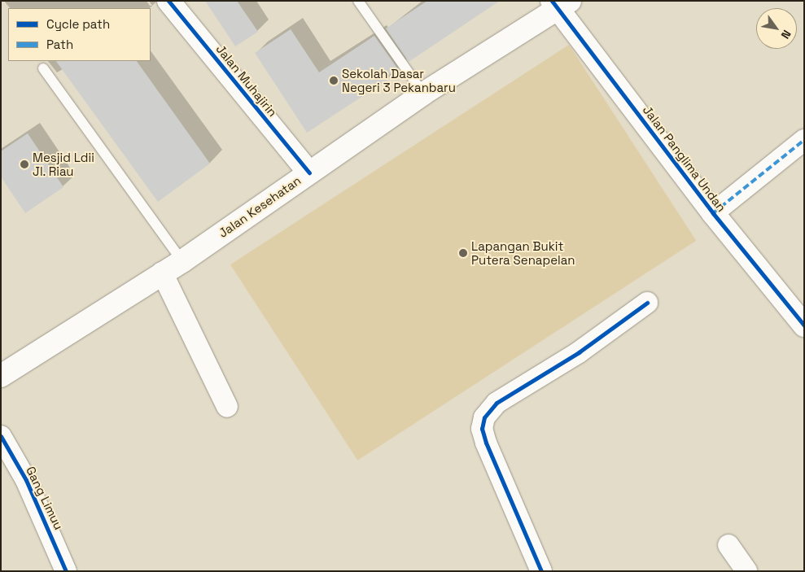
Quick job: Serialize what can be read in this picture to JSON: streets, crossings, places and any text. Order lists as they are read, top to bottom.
{
  "streets": {
    "main road": ["Jalan Muhajirin", "Jalan Panglima Undan", "Jalan Kesehatan"],
    "street": ["Gang Limuu"]
  },
  "crossings": [
    ["Jalan Muhajirin", "Jalan Kesehatan"],
    ["Jalan Panglima Undan", "Jalan Kesehatan"]
  ],
  "places": ["Sekolah Dasar Negeri 3 Pekanbaru", "Mesjid Ldii Jl. Riau", "Lapangan Bukit Putera Senapelan"],
  "legend": ["Cycle path", "Path"],
  "north": "bottom right"
}
